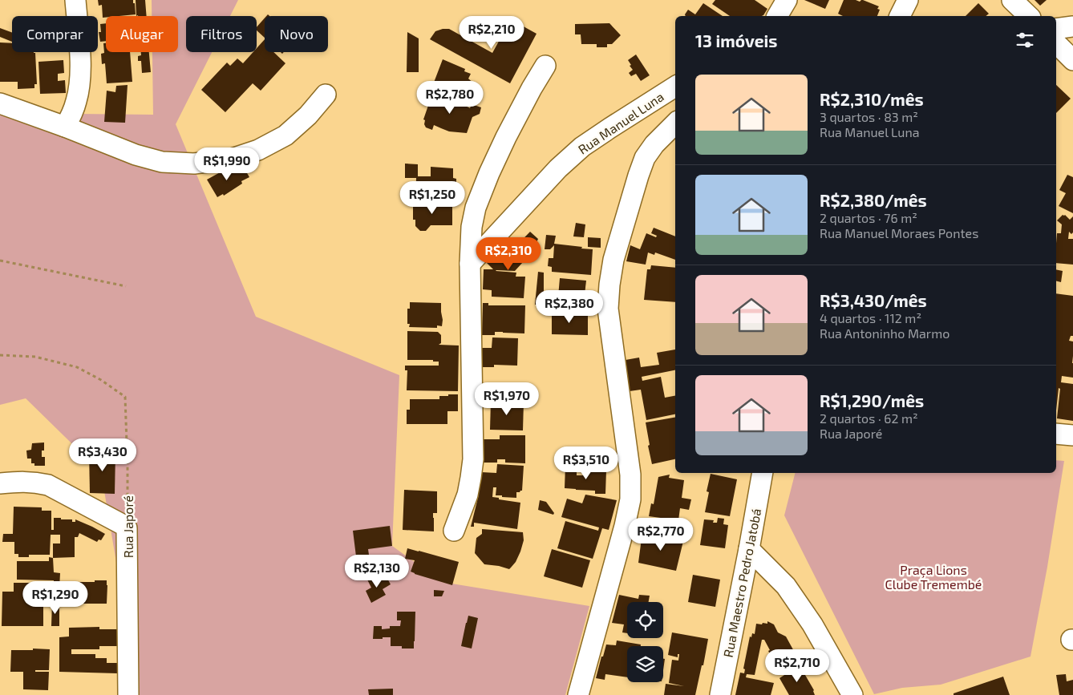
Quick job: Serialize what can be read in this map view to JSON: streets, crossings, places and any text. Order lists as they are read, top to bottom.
{
  "streets": {
    "street": ["Rua Manuel Luna", "Rua Japoré", "Rua Maestro Pedro Jatobá"]
  },
  "parks": ["Praça Lions Clube Tremembé"],
  "page": {
    "price": [
      "R$2,210",
      "R$2,780",
      "R$1,990",
      "R$1,250",
      "R$2,310",
      "R$2,380",
      "R$1,970",
      "R$3,430",
      "R$3,510",
      "R$2,770",
      "R$2,130",
      "R$1,290",
      "R$2,710"
    ],
    "chip": [
      "Comprar",
      "Alugar",
      "Filtros",
      "Novo"
    ],
    "heading": "13 imóveis",
    "list": [
      {
        "name": "R$2,310/mês",
        "note": "3 quartos · 83 m² · Rua Manuel Luna"
      },
      {
        "name": "R$2,380/mês",
        "note": "2 quartos · 76 m² · Rua Manuel Moraes Pontes"
      },
      {
        "name": "R$3,430/mês",
        "note": "4 quartos · 112 m² · Rua Antoninho Marmo"
      },
      {
        "name": "R$1,290/mês",
        "note": "2 quartos · 62 m² · Rua Japoré"
      }
    ]
  }
}
